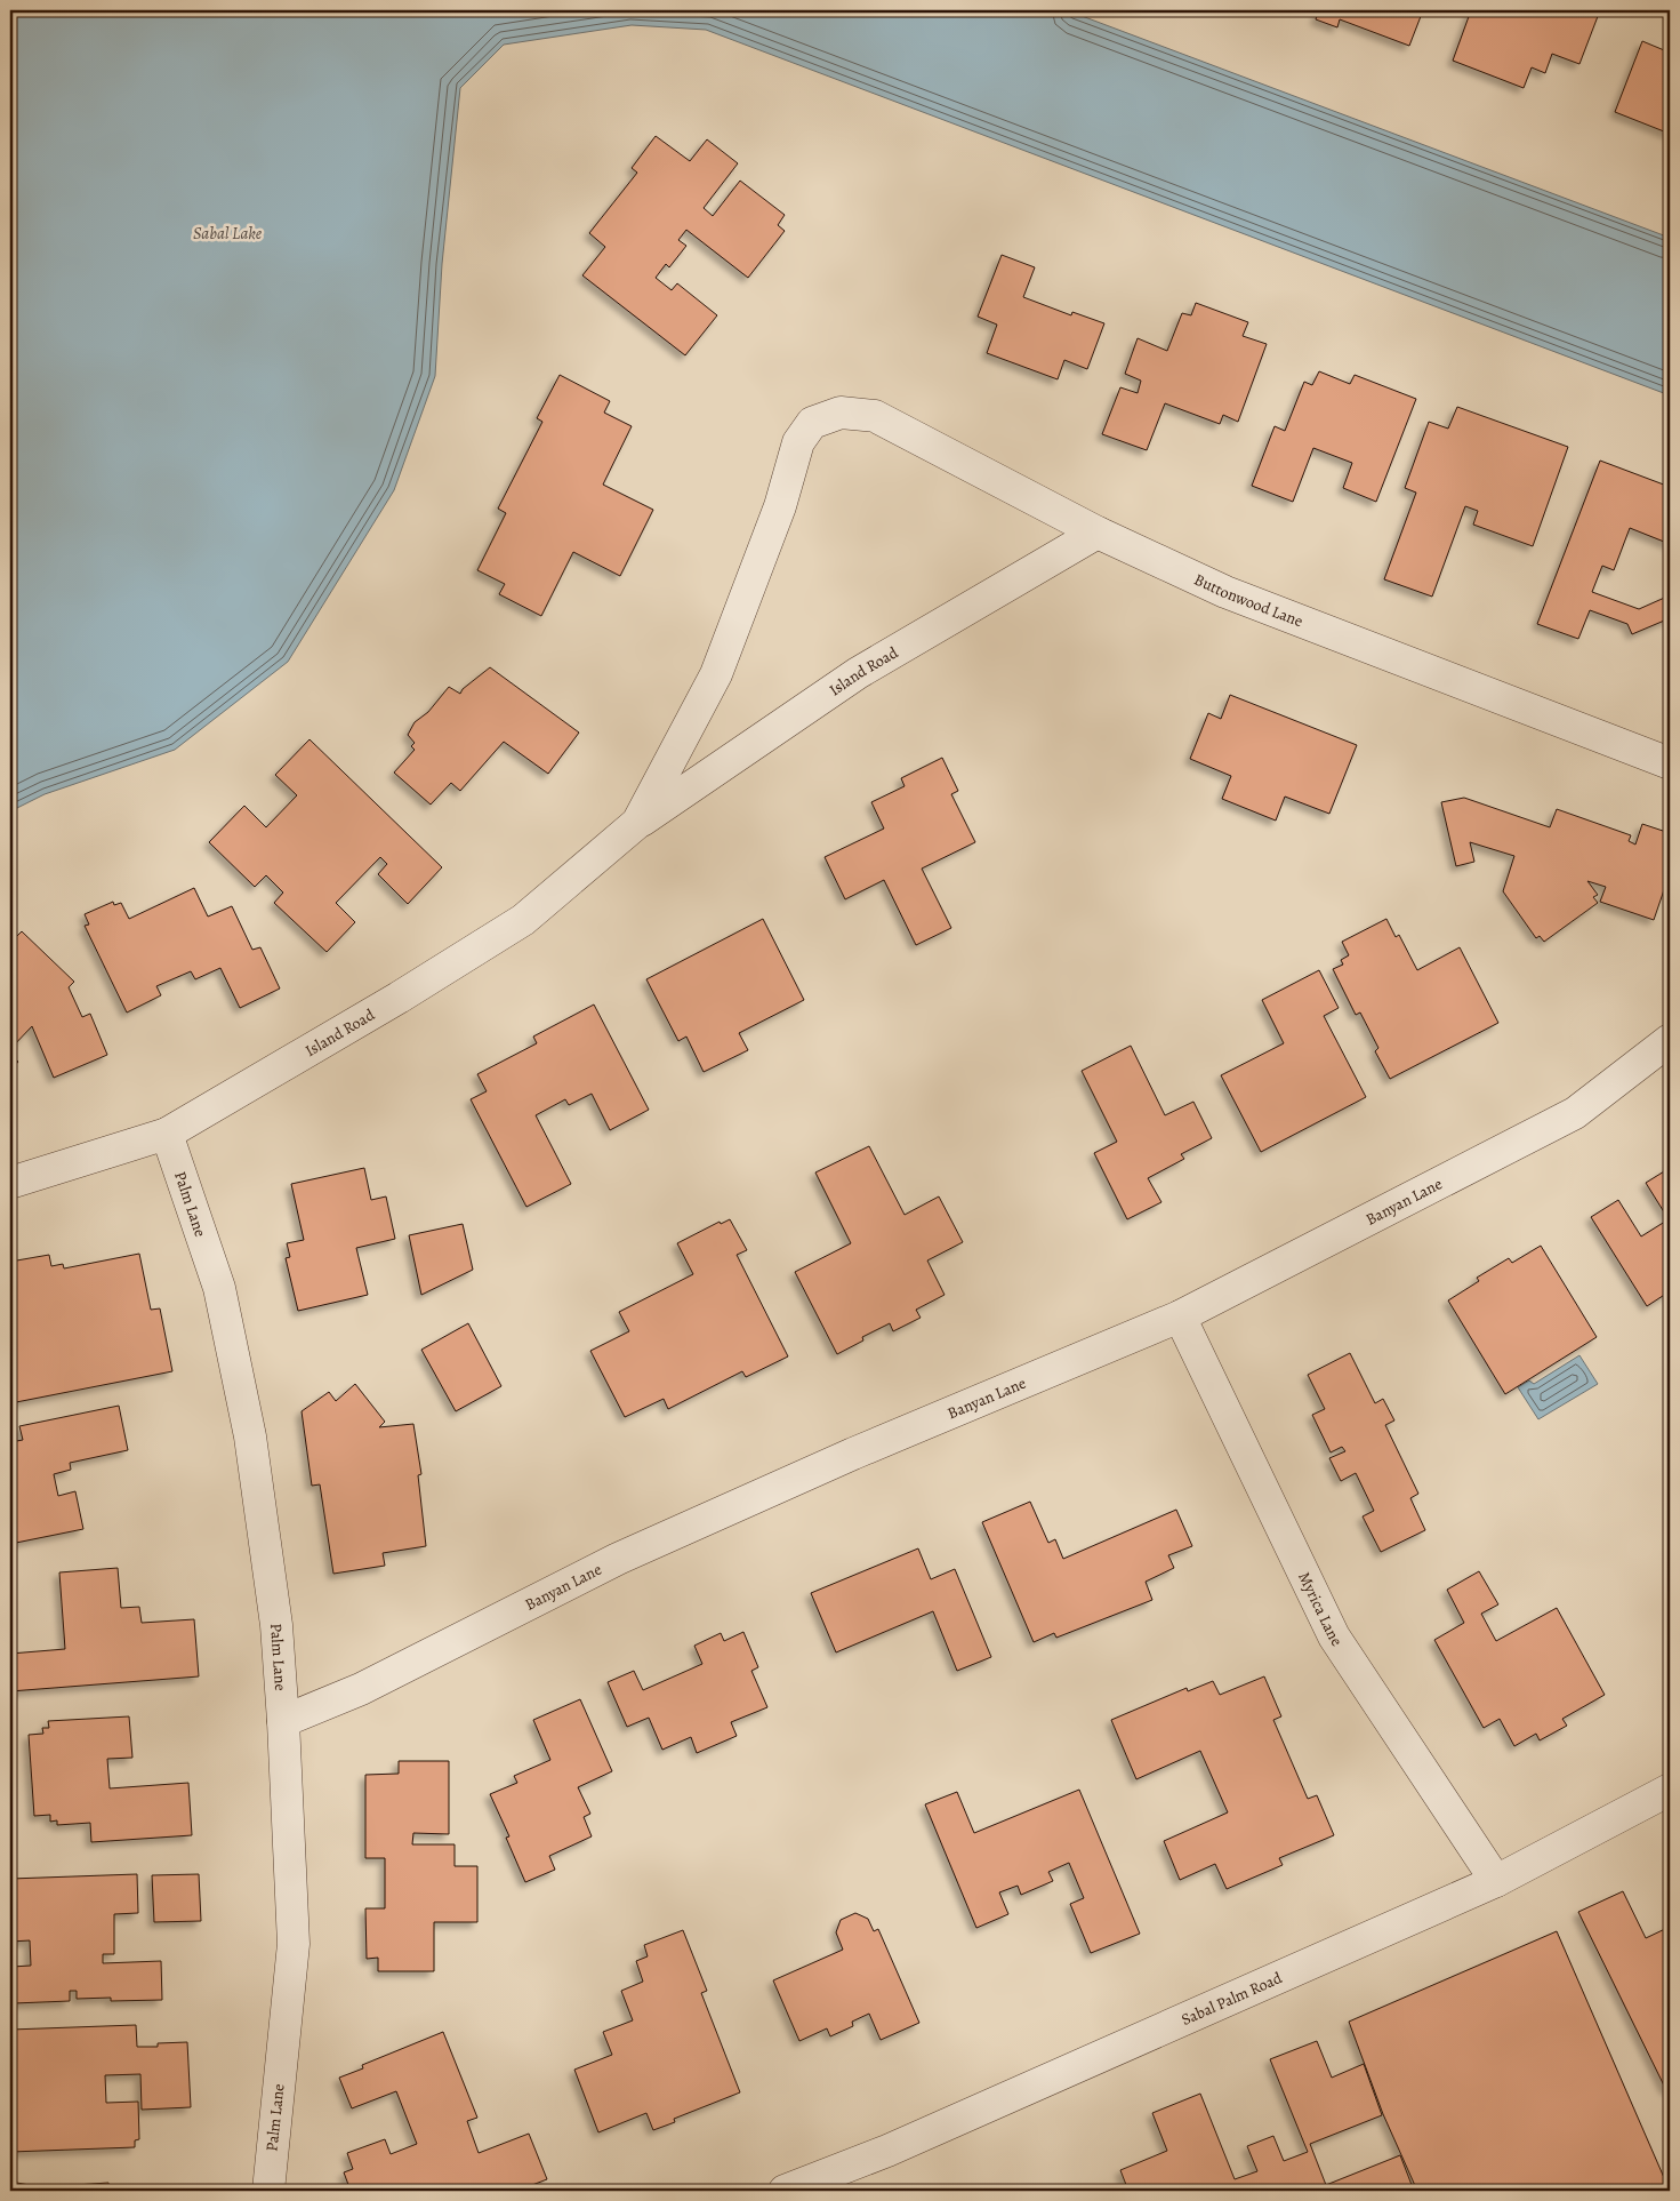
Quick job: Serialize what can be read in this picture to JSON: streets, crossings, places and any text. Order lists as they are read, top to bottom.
{
  "streets": {
    "street": [
      "Buttonwood Lane",
      "Island Road",
      "Banyan Lane",
      "Palm Lane",
      "Myrica Lane",
      "Sabal Palm Road"
    ]
  },
  "crossings": [
    ["Buttonwood Lane", "Island Road"],
    ["Island Road", "Palm Lane"],
    ["Banyan Lane", "Palm Lane"],
    ["Banyan Lane", "Myrica Lane"],
    ["Myrica Lane", "Sabal Palm Road"]
  ],
  "water": ["Sabal Lake"]
}
